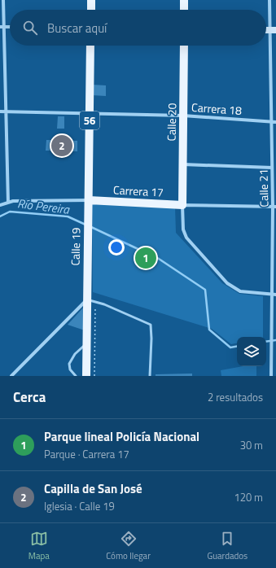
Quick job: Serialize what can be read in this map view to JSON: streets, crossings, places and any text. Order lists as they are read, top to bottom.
{
  "streets": {
    "main road": [
      "56",
      "Calle 20",
      "Carrera 17",
      "Calle 19"
    ],
    "street": ["Carrera 18", "Calle 21"]
  },
  "crossings": [
    ["Carrera 18", "Calle 20"],
    ["Carrera 18", "Calle 21"],
    ["Carrera 18", "Calle 19"],
    ["Calle 20", "Carrera 17"],
    ["Calle 21", "Carrera 17"],
    ["Carrera 17", "Calle 19"]
  ],
  "water": ["Río Pereira"],
  "page": {
    "search": "Buscar aquí",
    "pins": ["2", "1"],
    "heading": ["Cerca", "2 resultados"],
    "list": [
      {
        "mark": "1",
        "name": "Parque lineal Policía Nacional",
        "note": "Parque · Carrera 17",
        "value": "30 m"
      },
      {
        "mark": "2",
        "name": "Capilla de San José",
        "note": "Iglesia · Calle 19",
        "value": "120 m"
      }
    ],
    "nav": ["Mapa", "Cómo llegar", "Guardados"]
  }
}
